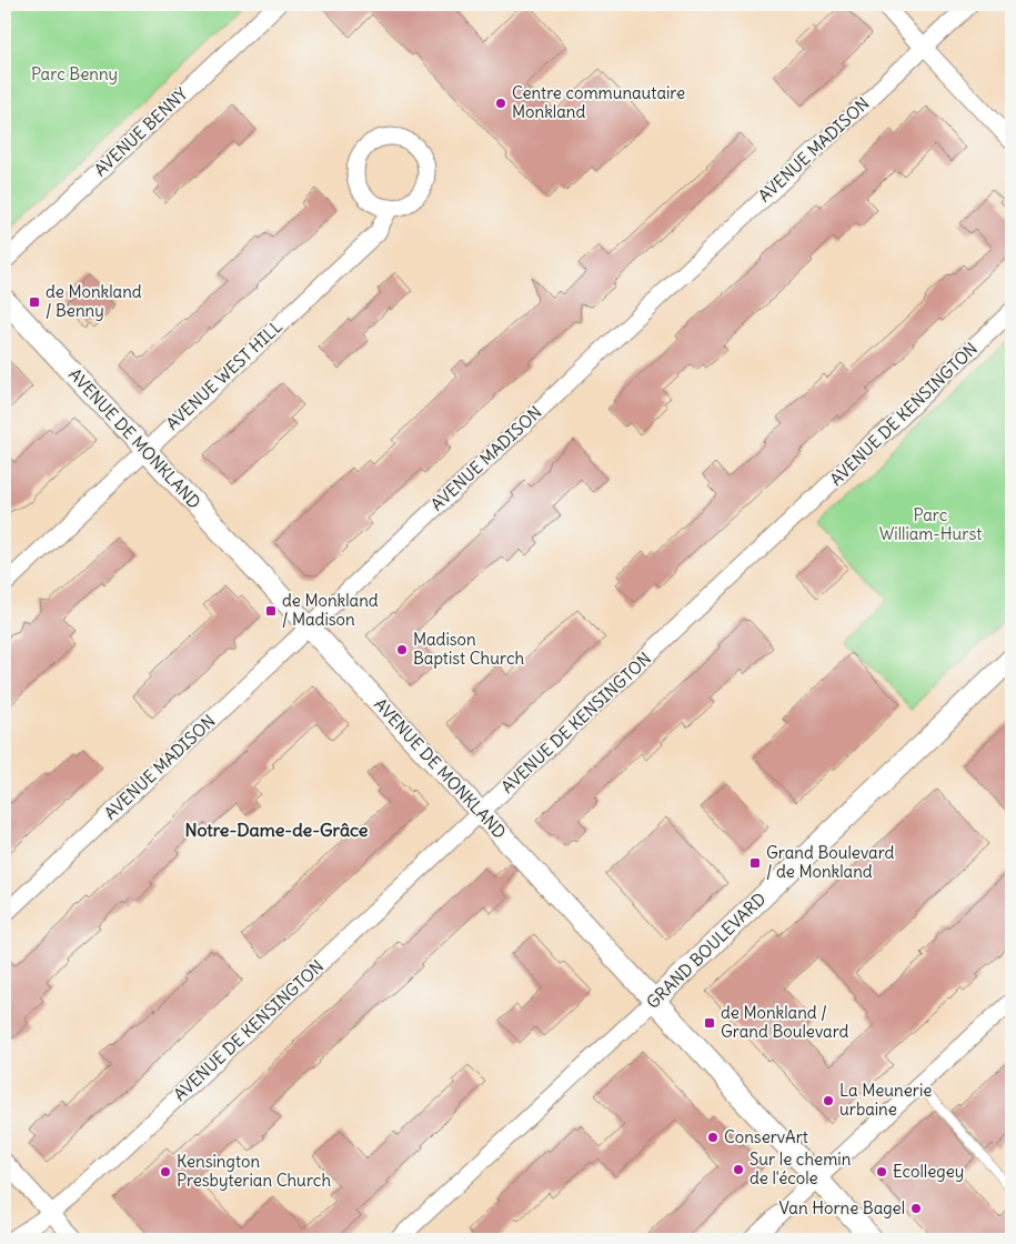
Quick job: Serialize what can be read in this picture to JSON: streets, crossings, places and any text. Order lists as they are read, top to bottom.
{
  "streets": {
    "street": [
      "AVENUE BENNY",
      "AVENUE MADISON",
      "AVENUE WEST HILL",
      "AVENUE DE KENSINGTON",
      "AVENUE DE MONKLAND",
      "GRAND BOULEVARD"
    ]
  },
  "crossings": [
    ["AVENUE MADISON", "AVENUE DE MONKLAND"],
    ["AVENUE WEST HILL", "AVENUE DE MONKLAND"],
    ["AVENUE DE KENSINGTON", "AVENUE DE MONKLAND"],
    ["AVENUE DE MONKLAND", "GRAND BOULEVARD"]
  ],
  "districts": ["Notre-Dame-de-Grâce"],
  "parks": ["Parc Benny", "Parc William-Hurst"],
  "places": {
    "other": [
      "Centre communautaire Monkland",
      "Madison Baptist Church",
      "La Meunerie urbaine",
      "ConservArt",
      "Sur le chemin de l'école",
      "Kensington Presbyterian Church",
      "Ecollegey",
      "Van Horne Bagel"
    ],
    "transit": [
      "de Monkland / Benny",
      "de Monkland / Madison",
      "Grand Boulevard / de Monkland",
      "de Monkland / Grand Boulevard"
    ]
  }
}
